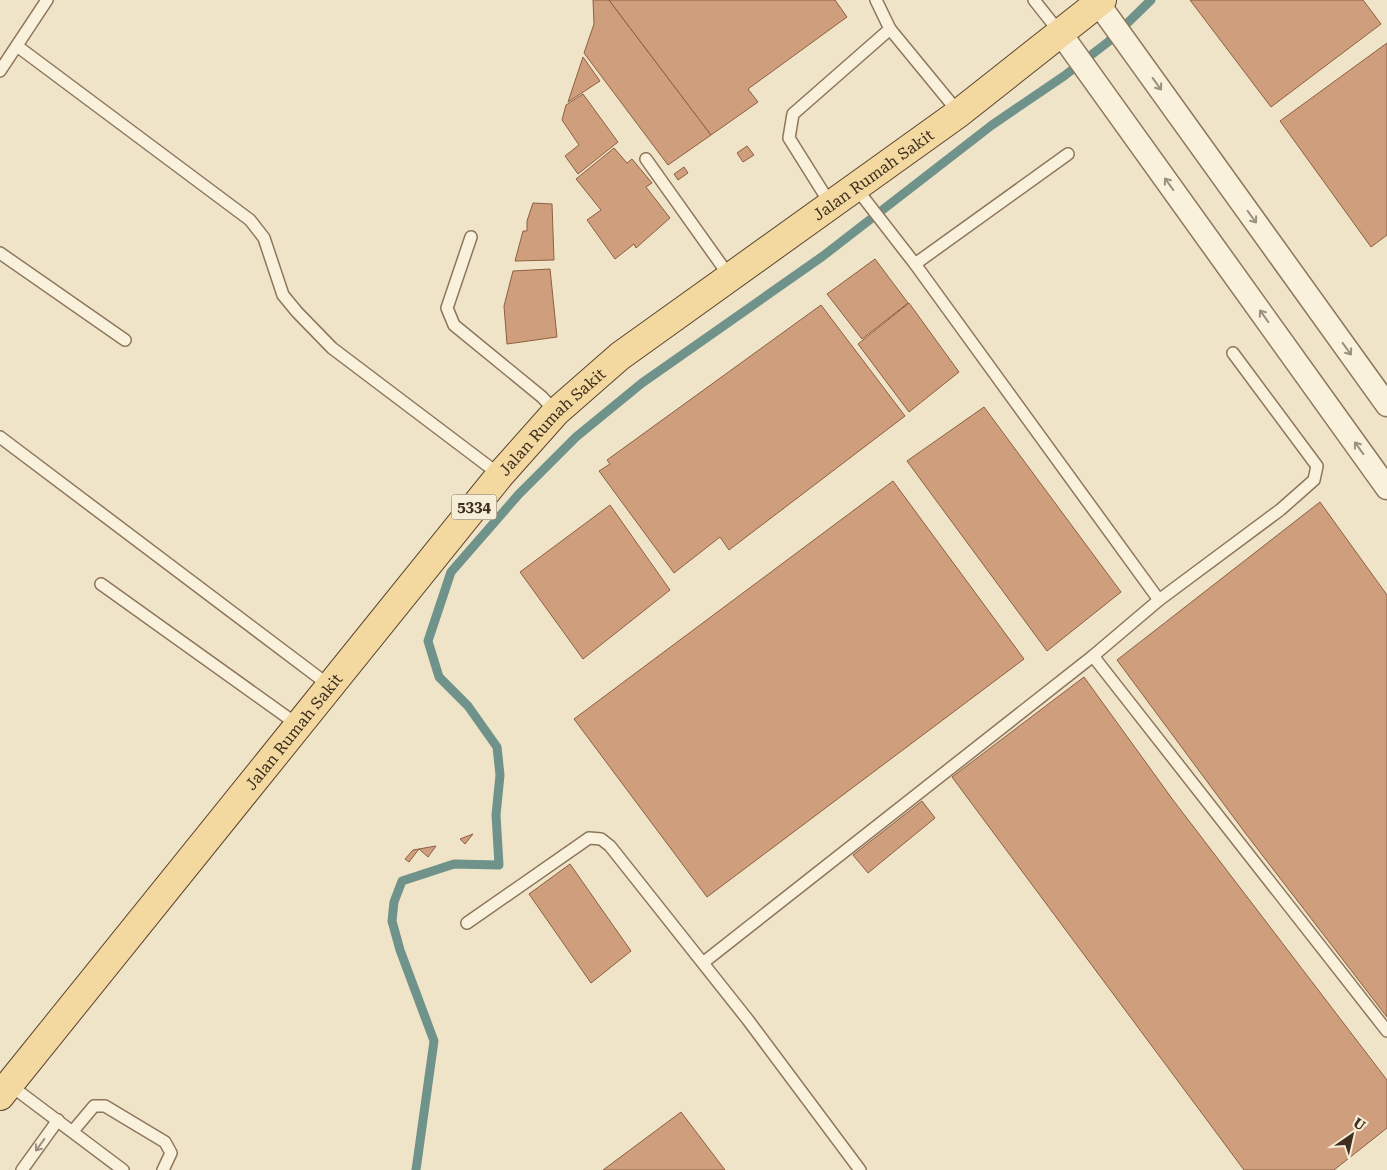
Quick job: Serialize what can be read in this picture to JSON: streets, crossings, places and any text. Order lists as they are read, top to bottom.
{
  "streets": {
    "main road": ["Jalan Rumah Sakit", "5334"]
  },
  "north": "top right"
}
